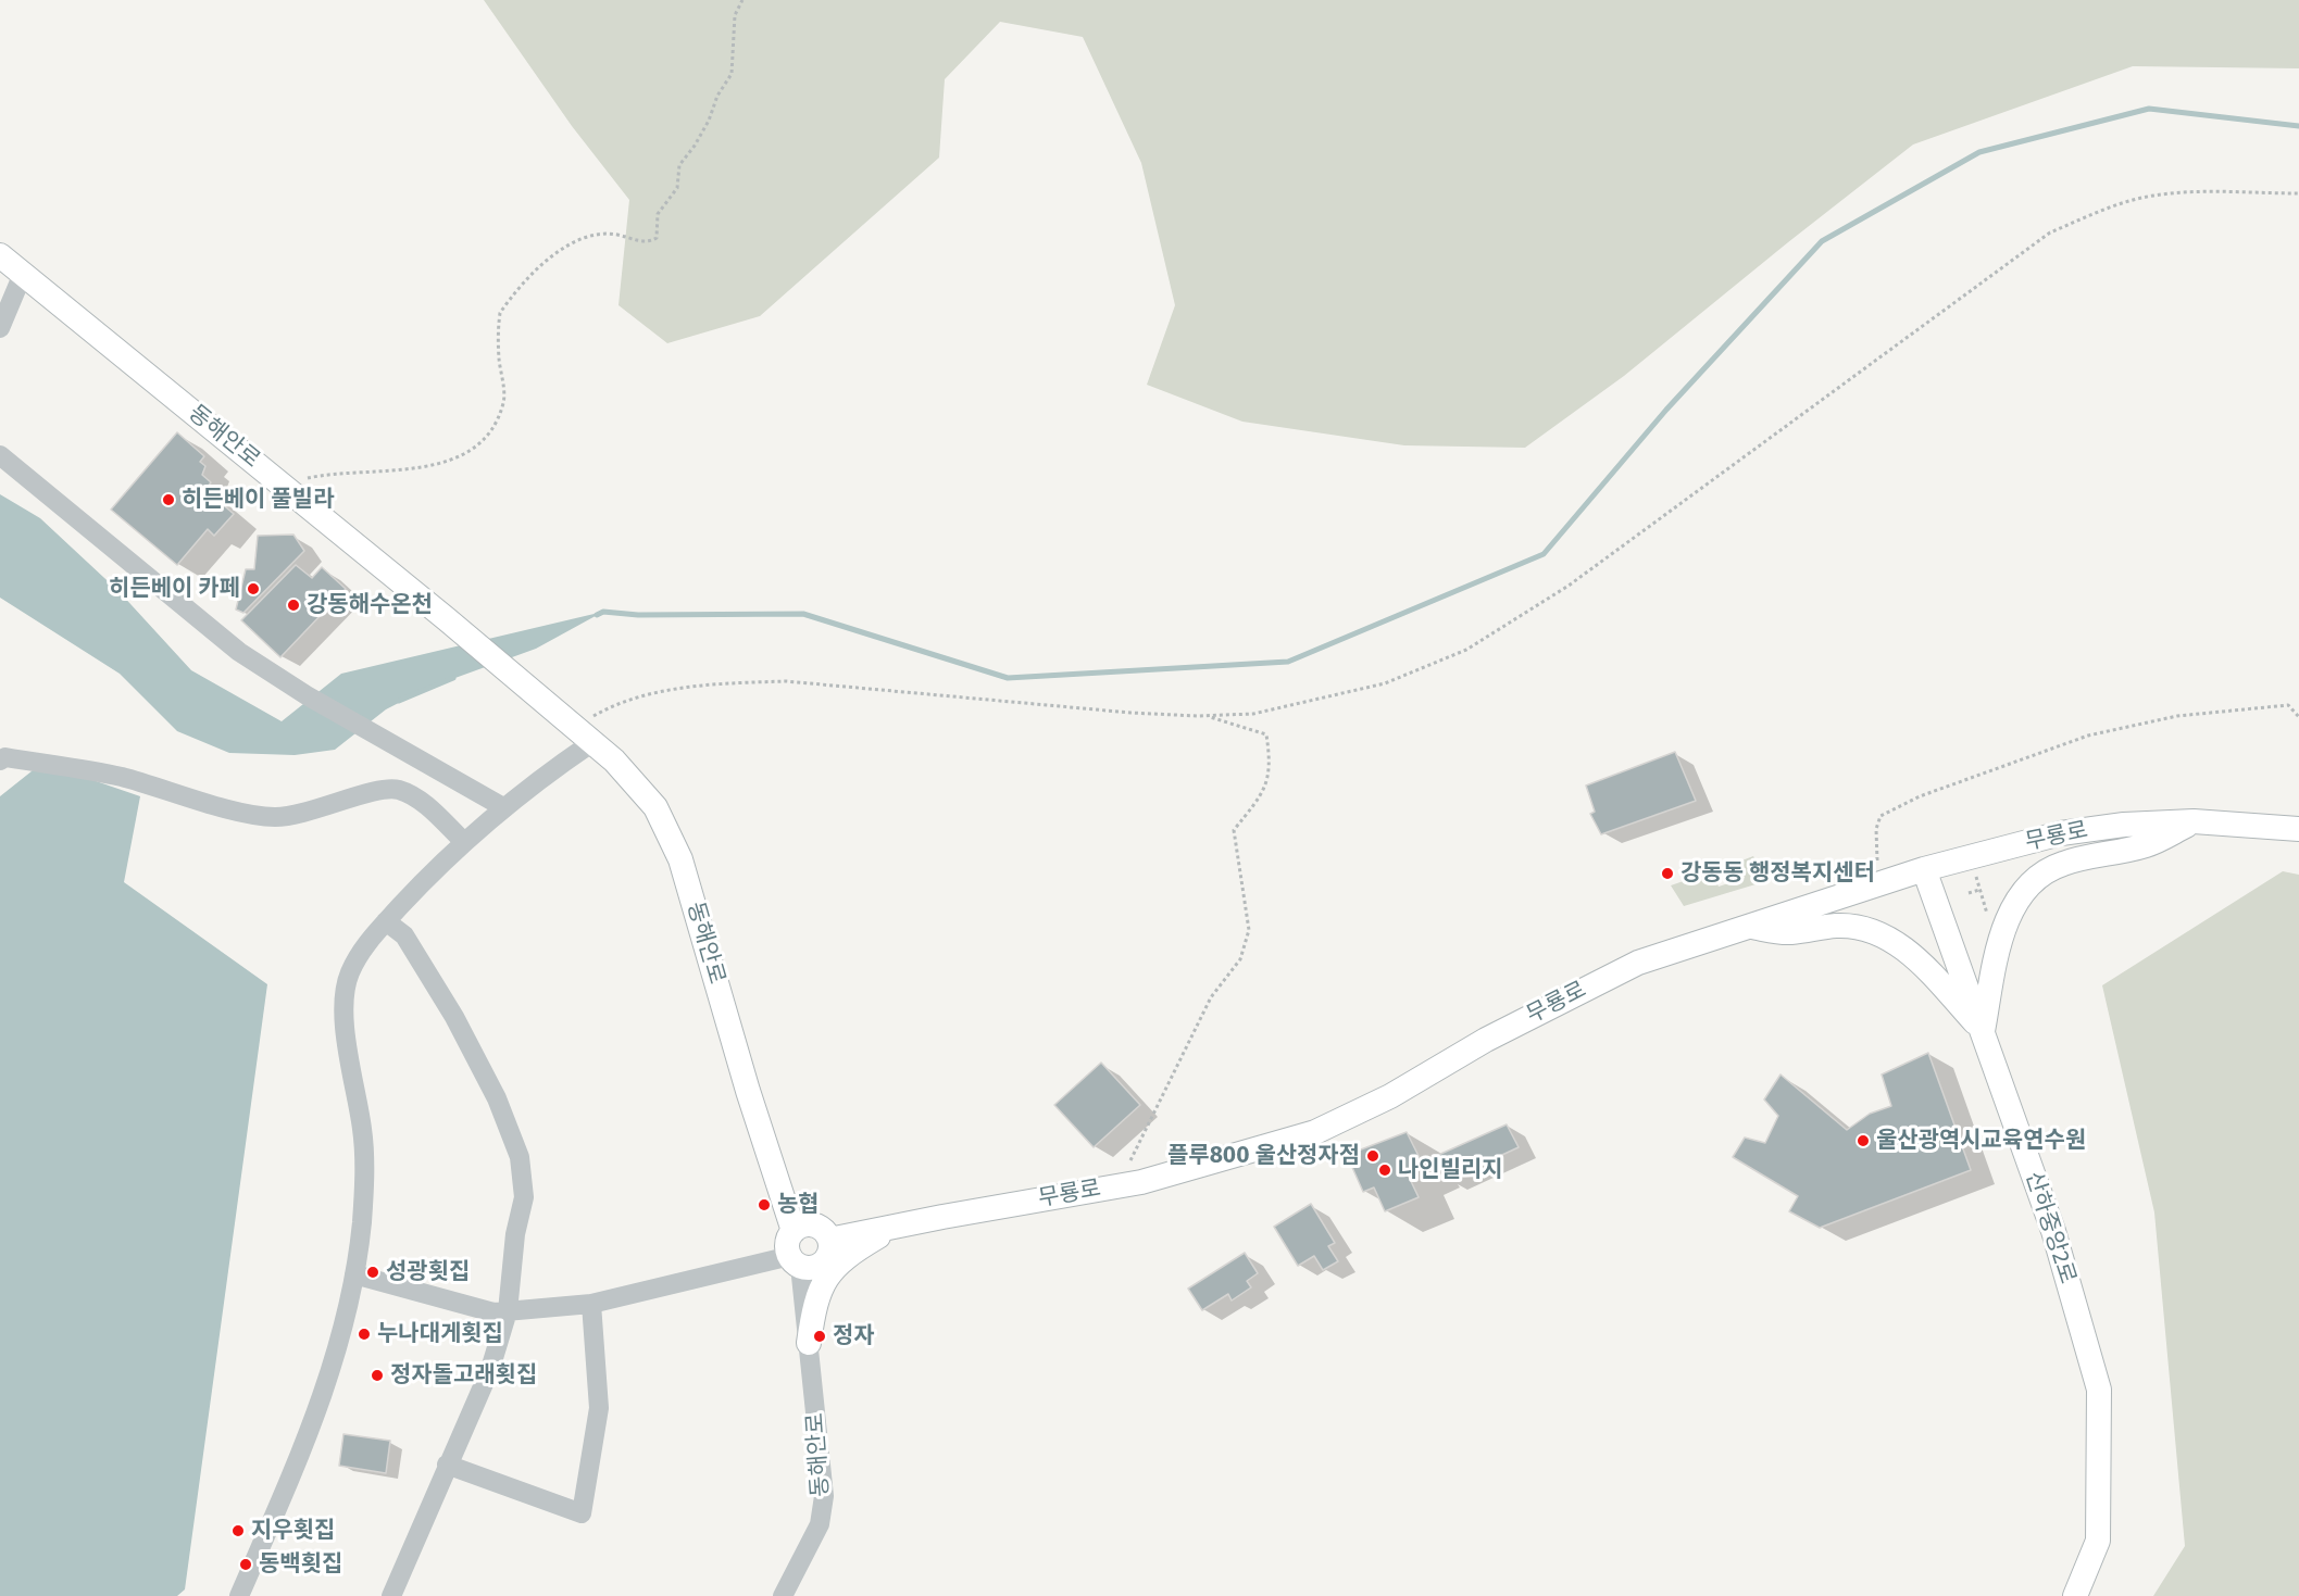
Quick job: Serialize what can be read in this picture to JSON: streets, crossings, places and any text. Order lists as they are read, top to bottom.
{
  "streets": {
    "main road": ["동해안로", "무룡로", "산하중앙2로"]
  },
  "crossings": [
    ["동해안로", "무룡로"],
    ["무룡로", "산하중앙2로"]
  ],
  "places": [
    "히든베이 풀빌라",
    "히든베이 카페",
    "강동해수온천",
    "강동동 행정복지센터",
    "울산광역시교육연수원",
    "플루800 울산정자점",
    "나인빌리지",
    "농협",
    "성광횟집",
    "누나대게횟집",
    "정자",
    "정자돌고래횟집",
    "지우횟집",
    "동백횟집"
  ]
}
